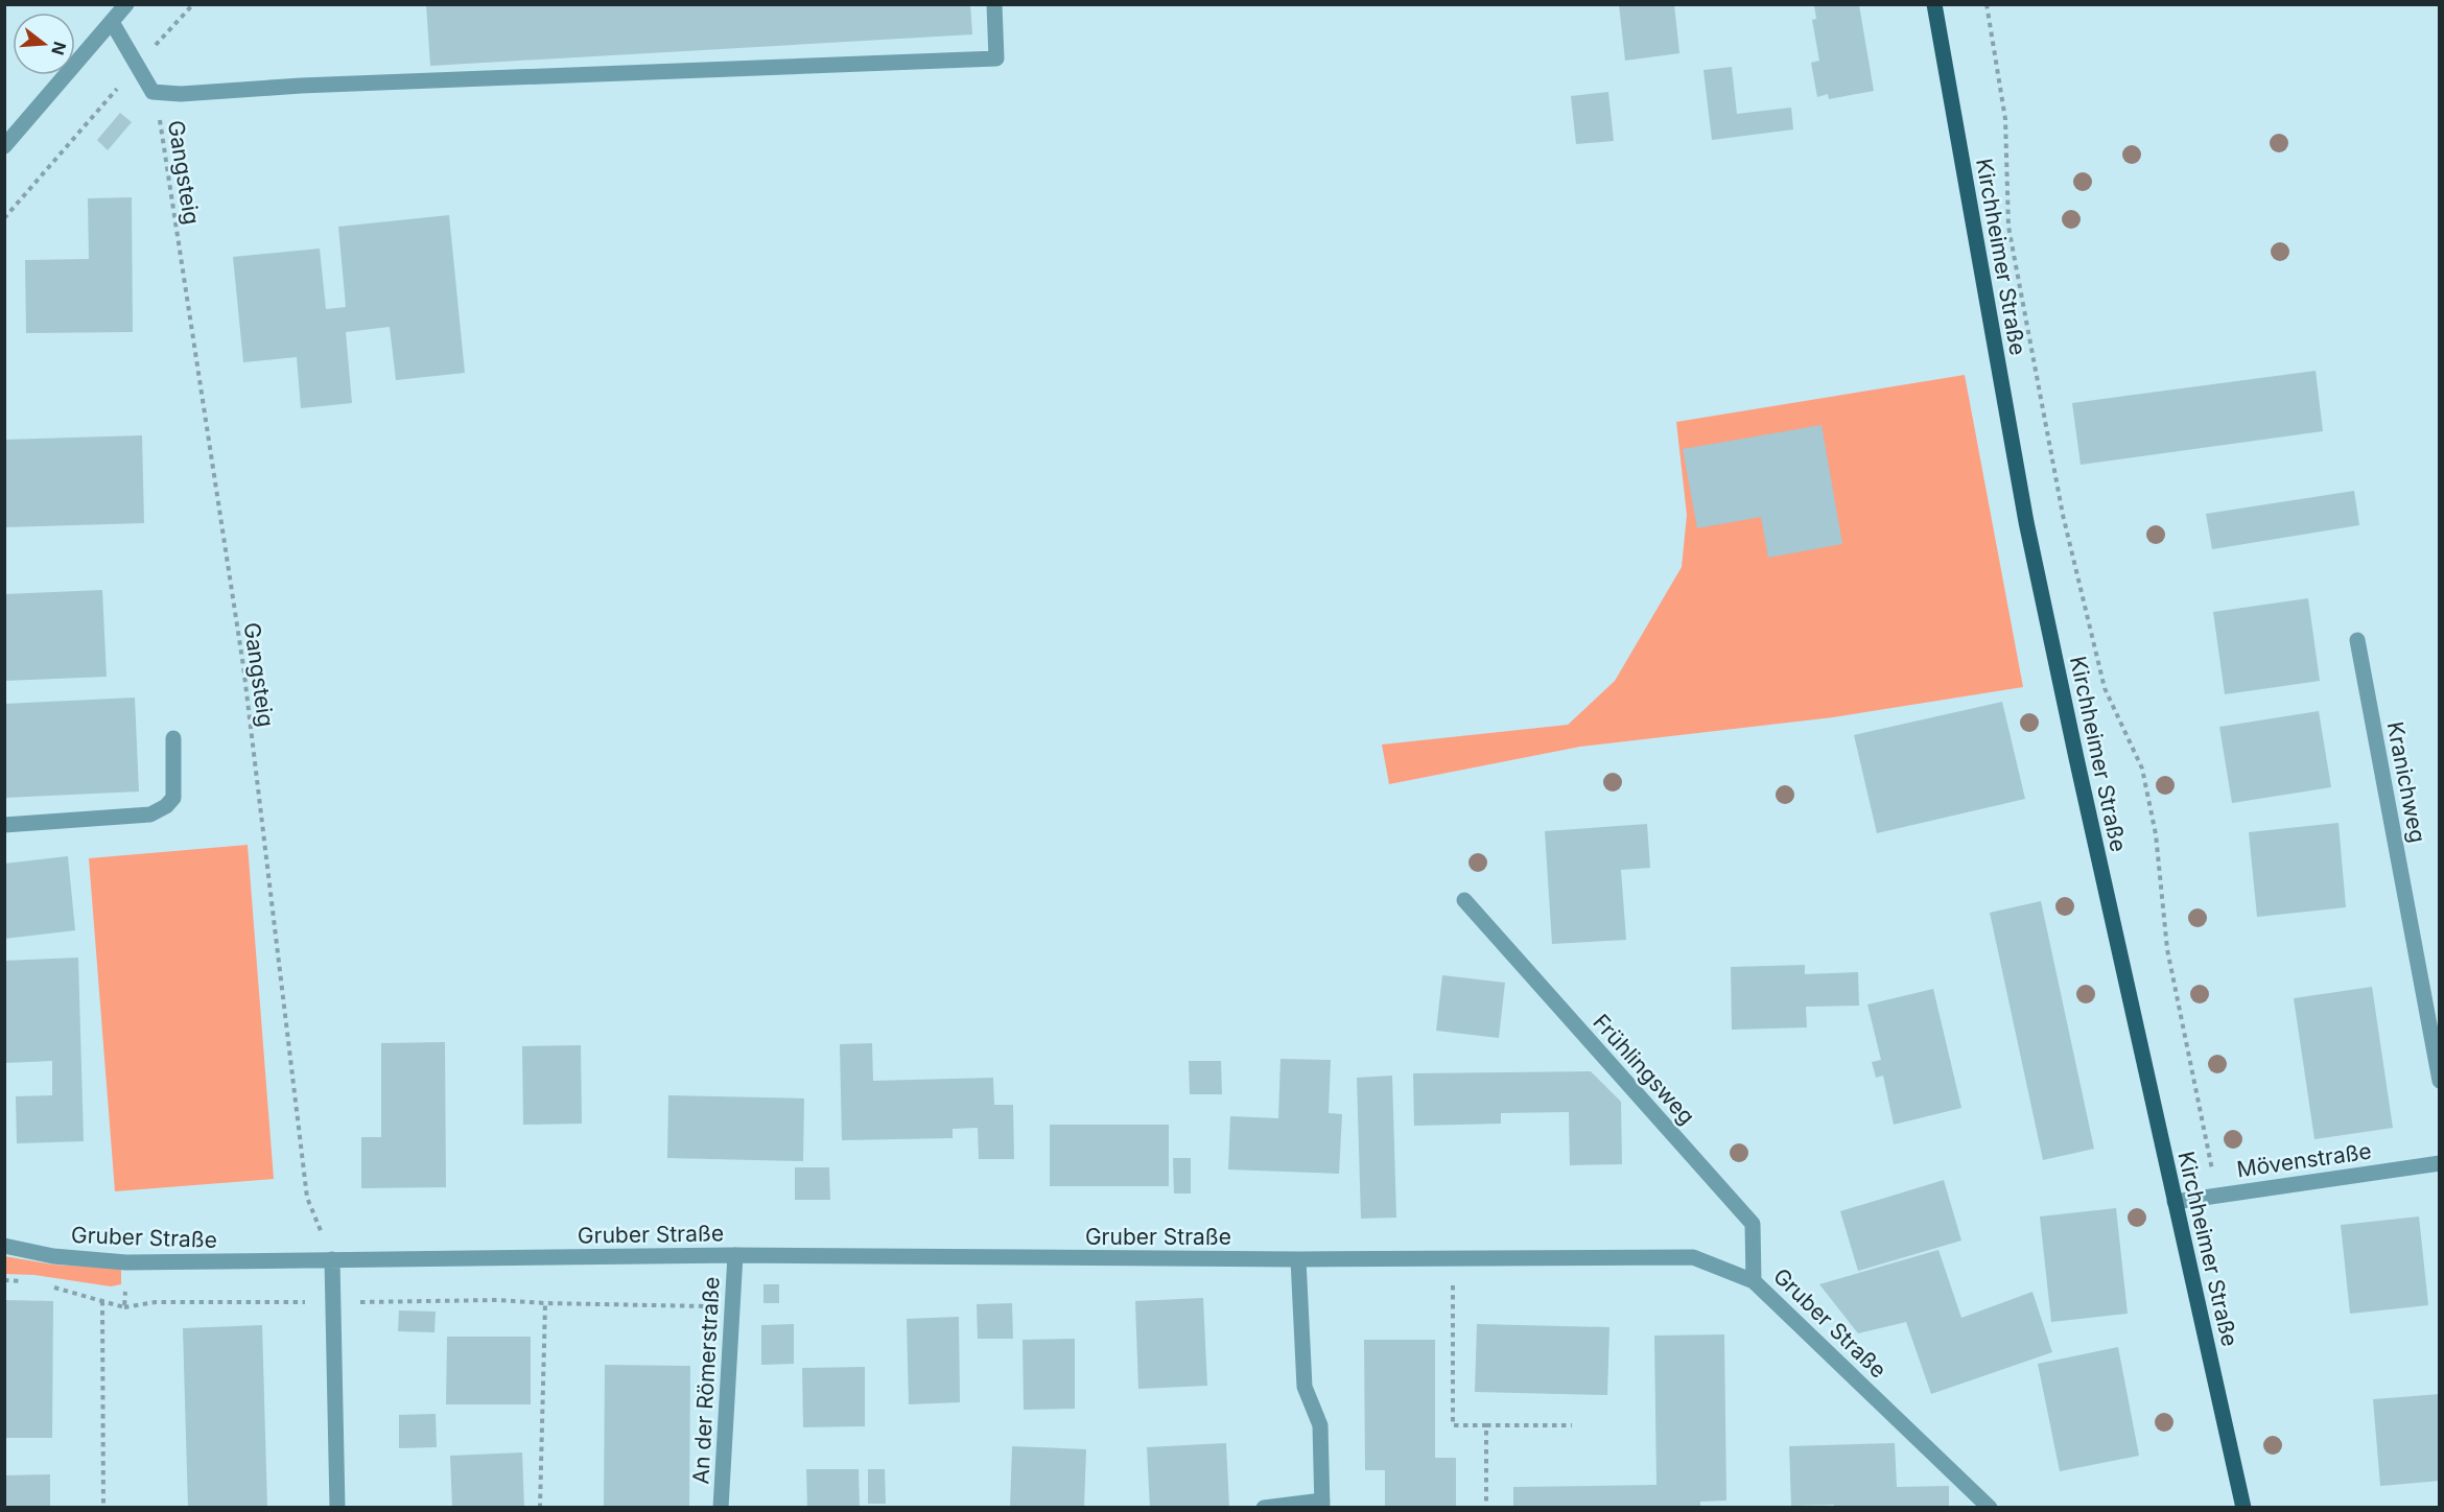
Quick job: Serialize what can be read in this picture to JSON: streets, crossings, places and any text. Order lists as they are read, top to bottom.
{
  "streets": {
    "main road": ["Kirchheimer Straße"],
    "street": [
      "Kranichweg",
      "Frühlingsweg",
      "Mövenstraße",
      "Gruber Straße",
      "An der Römerstraße"
    ],
    "path": ["Gangsteig"]
  },
  "crossings": [
    ["Gangsteig", "Gruber Straße"],
    ["Kirchheimer Straße", "Mövenstraße"],
    ["Frühlingsweg", "Gruber Straße"],
    ["Gruber Straße", "An der Römerstraße"]
  ],
  "north": "right"
}
